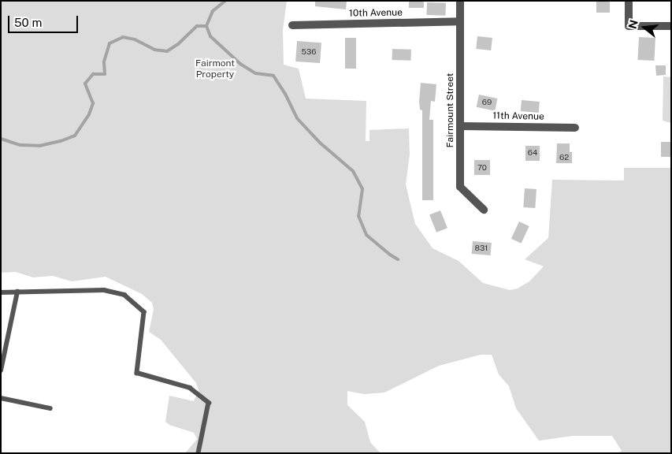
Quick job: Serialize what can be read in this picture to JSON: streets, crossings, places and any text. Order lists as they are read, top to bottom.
{
  "streets": {
    "street": ["10th Avenue", "Fairmount Street", "11th Avenue"]
  },
  "crossings": [
    ["10th Avenue", "Fairmount Street"],
    ["Fairmount Street", "11th Avenue"]
  ],
  "parks": ["Fairmont Property"],
  "house_numbers": [
    "536",
    "69",
    "64",
    "62",
    "70",
    "831"
  ],
  "scale_bar": "50 m",
  "north": "left"
}
